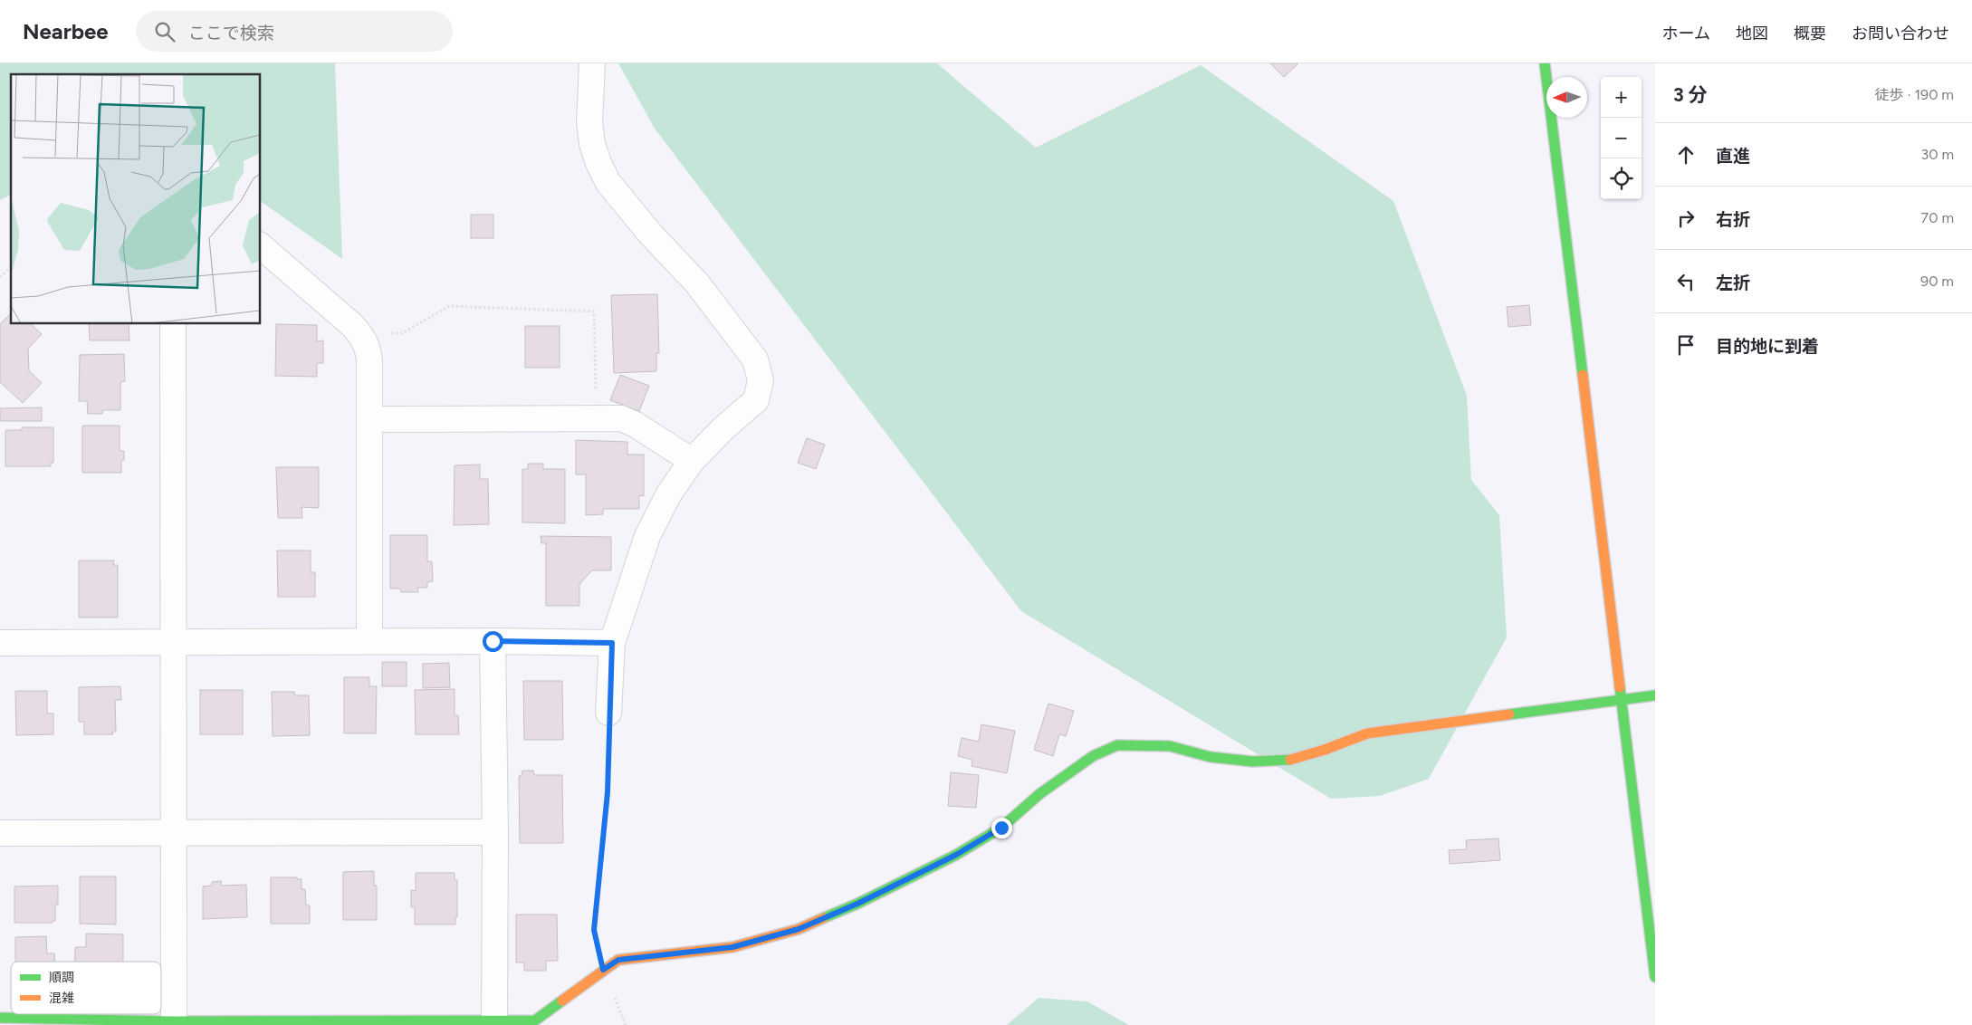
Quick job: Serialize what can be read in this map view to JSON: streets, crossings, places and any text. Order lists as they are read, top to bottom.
{
  "legend": ["順調", "混雑"],
  "north": "left",
  "page": {
    "header": "Nearbee",
    "search": "ここで検索",
    "nav": [
      "ホーム",
      "地図",
      "概要",
      "お問い合わせ"
    ],
    "heading": ["3 分", "徒歩 · 190 m"],
    "map_buttons": ["+", "−"],
    "list": [
      ["直進", "30 m"],
      ["右折", "70 m"],
      ["左折", "90 m"],
      "目的地に到着"
    ]
  }
}
